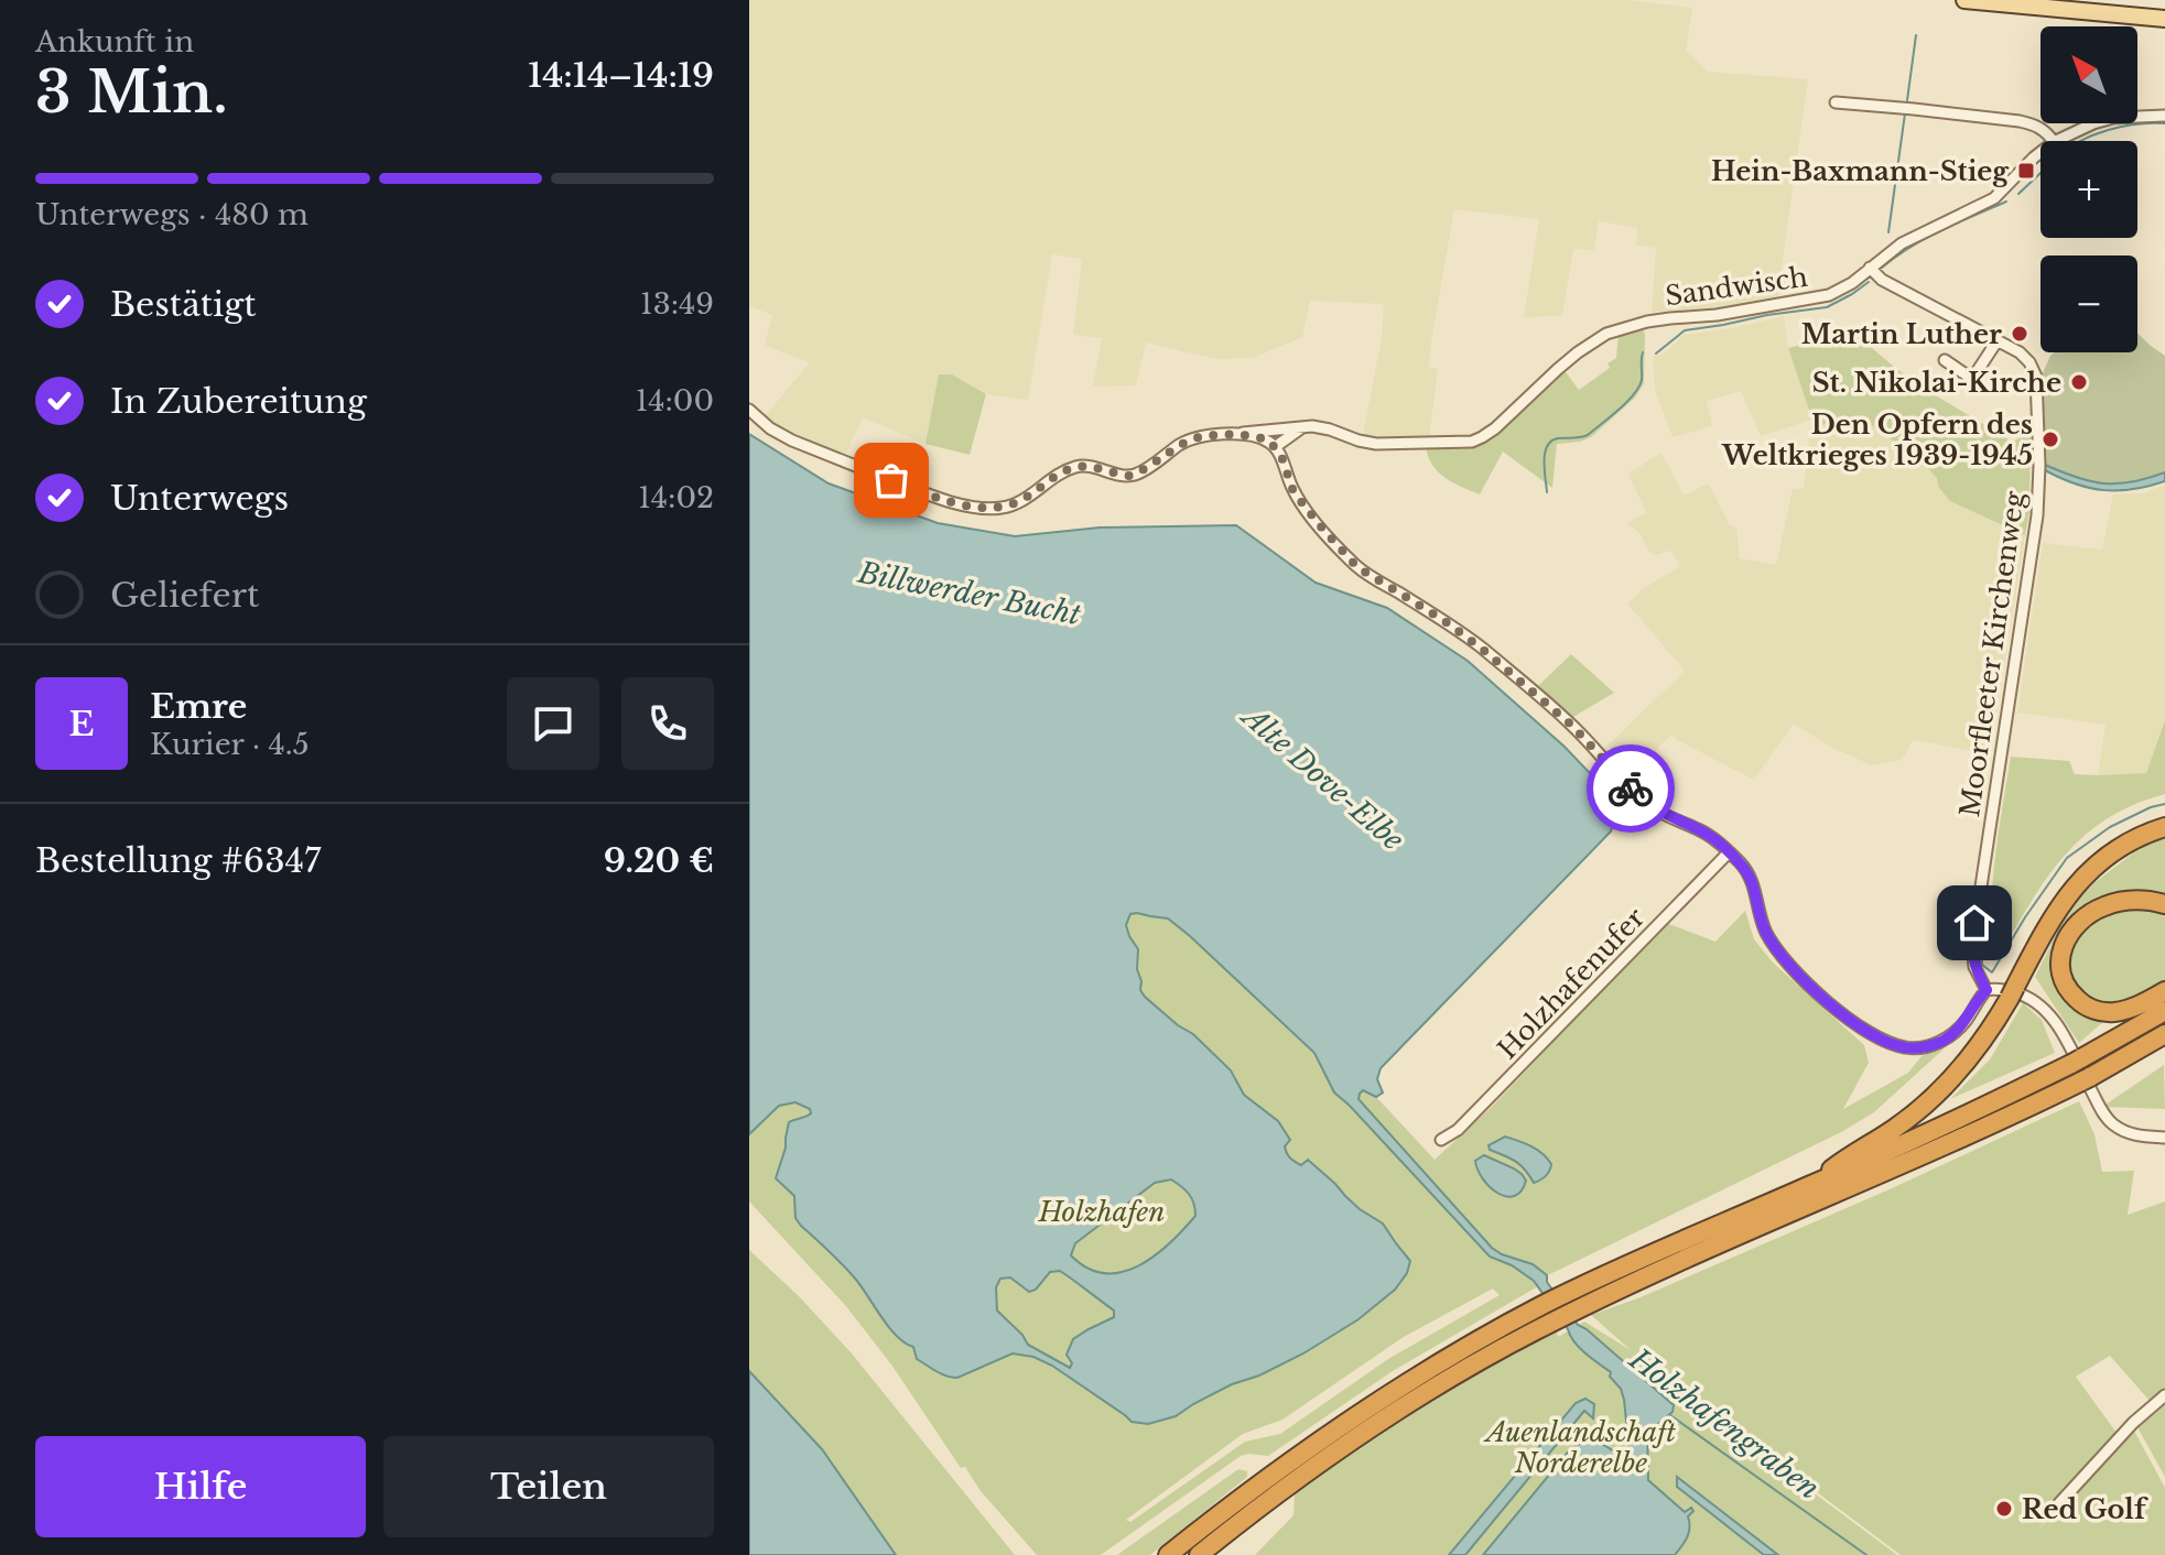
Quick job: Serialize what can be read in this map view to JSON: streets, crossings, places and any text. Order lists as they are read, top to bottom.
{
  "streets": {
    "street": ["Sandwisch", "Moorfleeter Kirchenweg", "Holzhafenufer"]
  },
  "crossings": [
    ["Sandwisch", "Moorfleeter Kirchenweg"]
  ],
  "water": ["Billwerder Bucht", "Alte Dove-Elbe", "Holzhafengraben"],
  "parks": ["Holzhafen", "Auenlandschaft Norderelbe"],
  "places": {
    "transit": ["Hein-Baxmann-Stieg"],
    "other": [
      "Martin Luther",
      "St. Nikolai-Kirche",
      "Den Opfern des Weltkrieges 1939-1945",
      "Red Golf"
    ]
  },
  "north": "top left",
  "page": {
    "heading": ["3 Min.", "Ankunft in", "14:14–14:19"],
    "panel": [
      "Emre",
      "Kurier · 4.5",
      "Bestellung #6347",
      "9.20 €"
    ],
    "map_buttons": ["+", "−"],
    "bar": "Unterwegs · 480 m",
    "list": [
      ["Bestätigt", "13:49"],
      ["In Zubereitung", "14:00"],
      ["Unterwegs", "14:02"],
      "Geliefert"
    ],
    "round": "E",
    "buttons": ["Hilfe", "Teilen"]
  }
}
